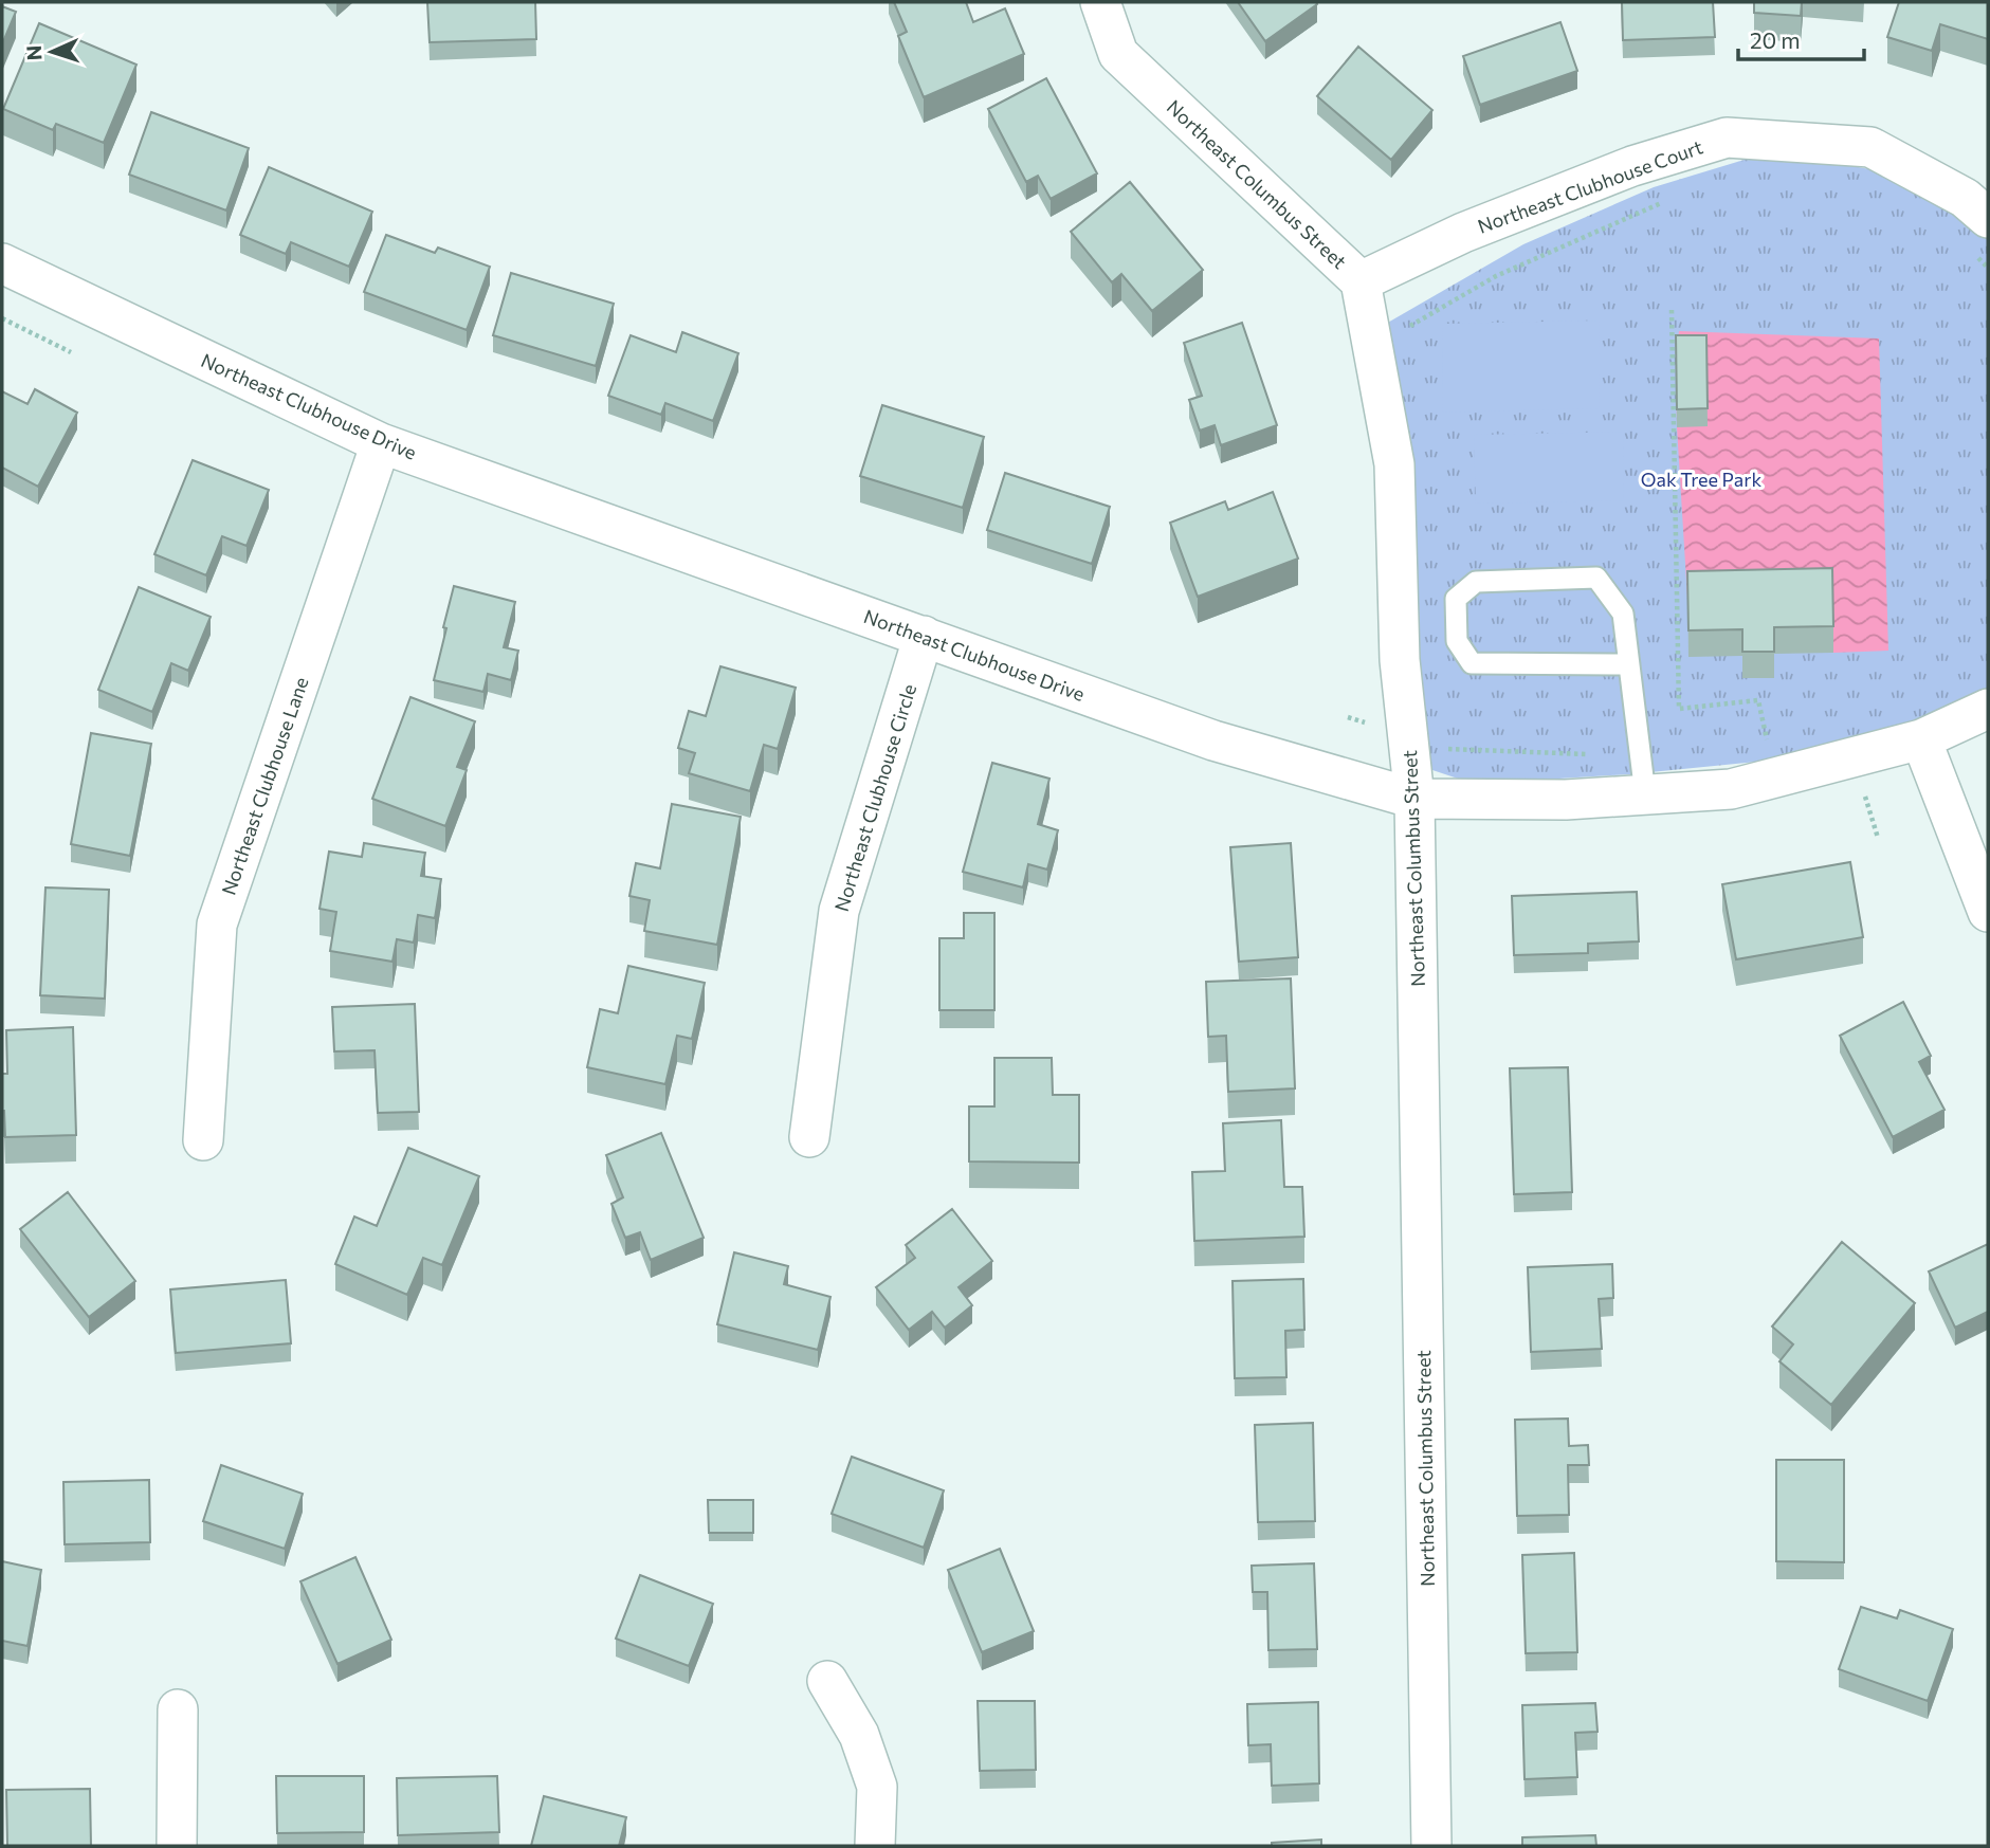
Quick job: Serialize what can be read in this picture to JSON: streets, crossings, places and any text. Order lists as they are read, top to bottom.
{
  "streets": {
    "street": [
      "Northeast Columbus Street",
      "Northeast Clubhouse Court",
      "Northeast Clubhouse Drive",
      "Northeast Clubhouse Lane",
      "Northeast Clubhouse Circle"
    ]
  },
  "crossings": [
    ["Northeast Columbus Street", "Northeast Clubhouse Court"],
    ["Northeast Columbus Street", "Northeast Clubhouse Drive"],
    ["Northeast Clubhouse Drive", "Northeast Clubhouse Lane"],
    ["Northeast Clubhouse Drive", "Northeast Clubhouse Circle"]
  ],
  "parks": ["Oak Tree Park"],
  "scale_bar": "20 m",
  "north": "left"
}
